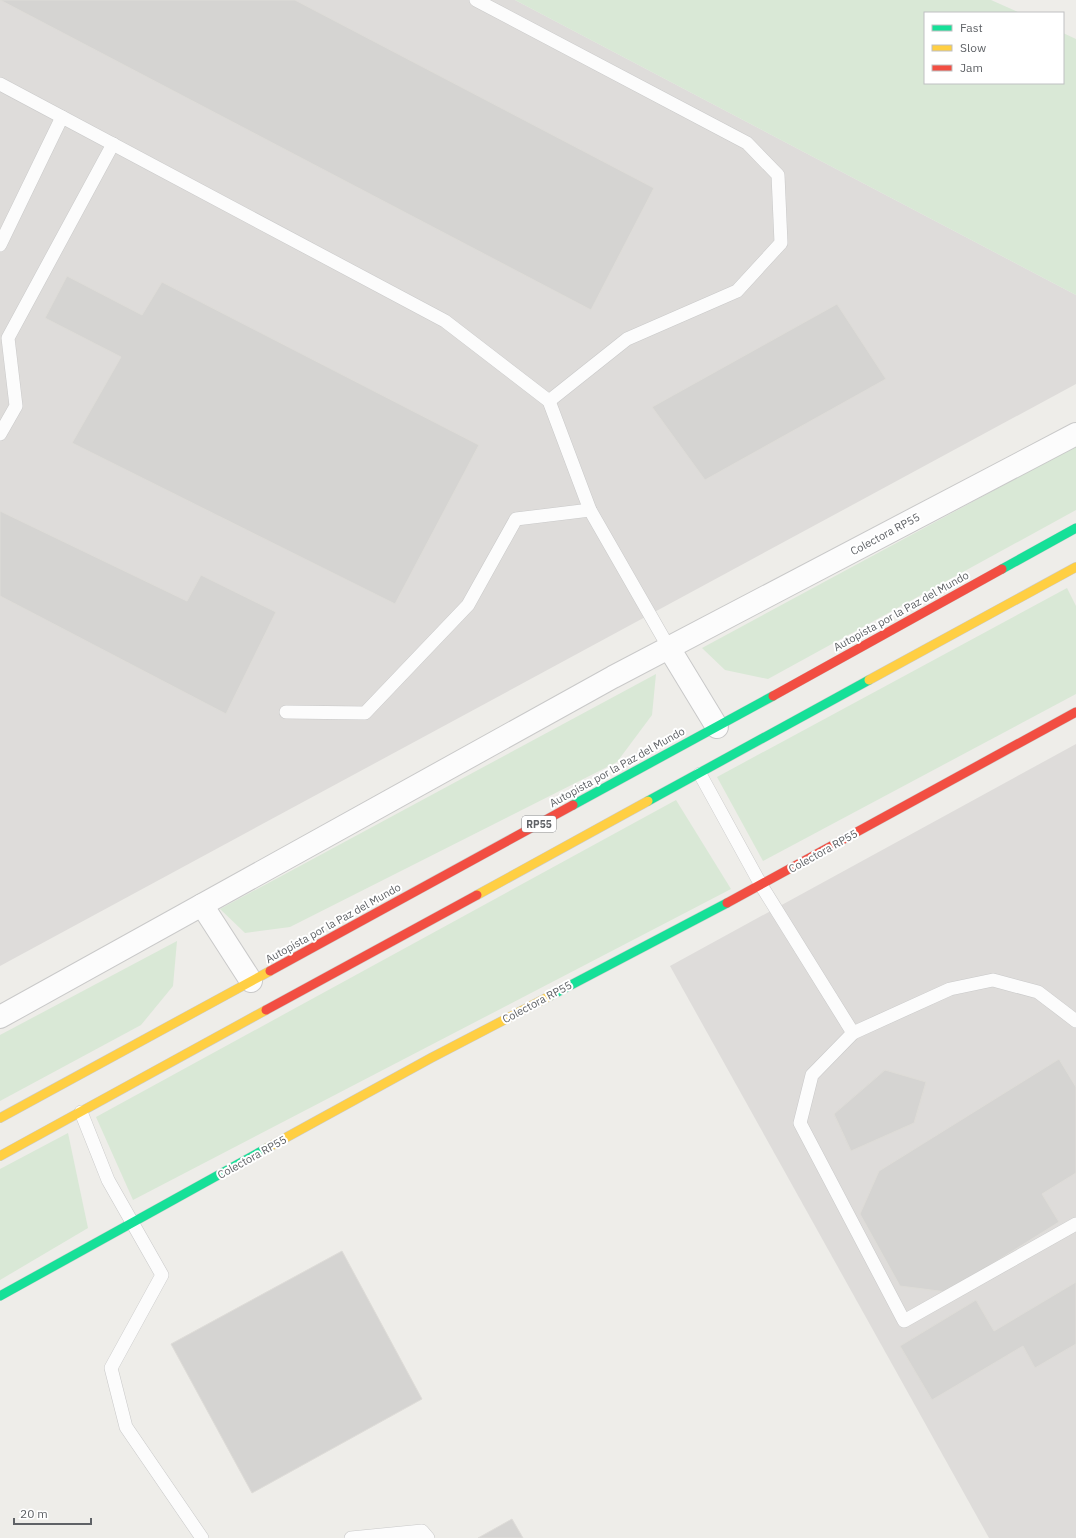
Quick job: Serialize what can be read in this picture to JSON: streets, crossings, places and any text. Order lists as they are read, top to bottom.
{
  "streets": {
    "main road": ["Colectora RP55", "Autopista por la Paz del Mundo", "RP55"]
  },
  "legend": ["Fast", "Slow", "Jam"],
  "scale_bar": "20 m"
}
